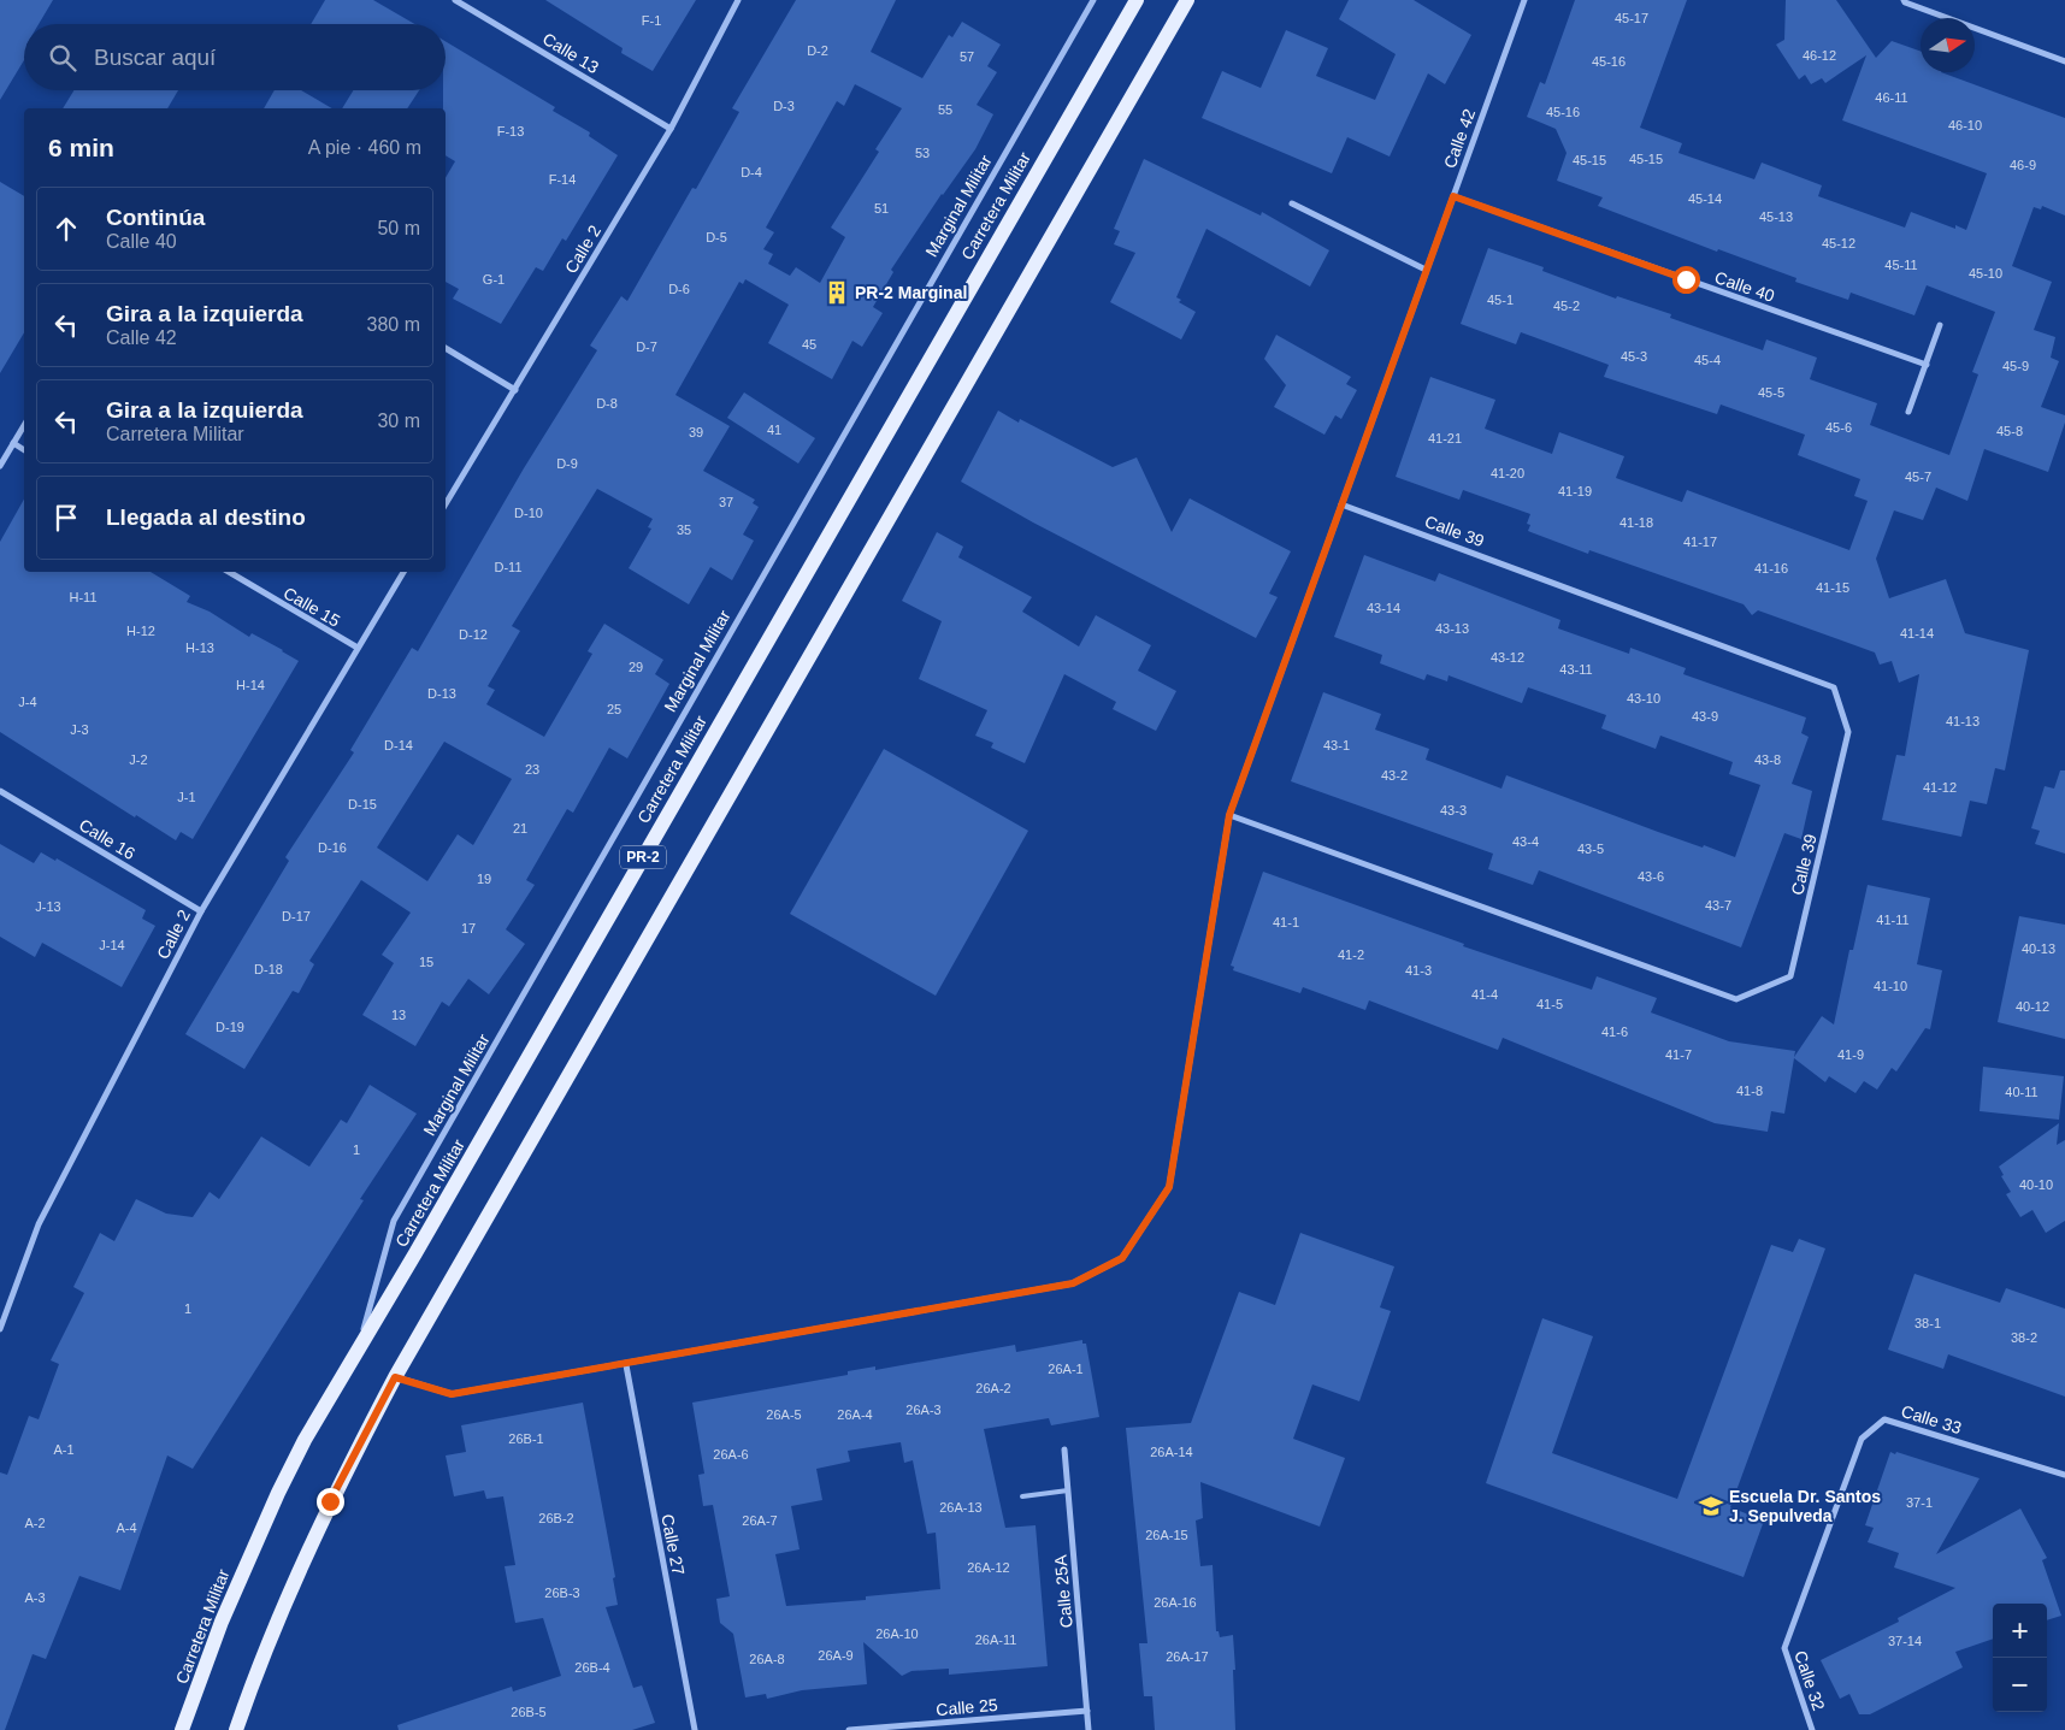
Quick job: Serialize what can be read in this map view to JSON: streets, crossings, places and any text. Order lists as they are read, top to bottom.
{
  "streets": {
    "main road": ["Carretera Militar", "PR-2"],
    "street": [
      "Calle 13",
      "Calle 42",
      "Marginal Militar",
      "Calle 2",
      "Calle 40",
      "Calle 39",
      "Calle 15",
      "Calle 16",
      "Calle 33",
      "Calle 27",
      "Calle 25A",
      "Calle 32",
      "Calle 25"
    ]
  },
  "crossings": [
    ["Calle 13", "Calle 2"],
    ["Calle 42", "Calle 40"],
    ["Calle 42", "Calle 39"],
    ["Calle 42", "PR-2"],
    ["Calle 42", "Calle 27"],
    ["Marginal Militar", "Carretera Militar"],
    ["Calle 2", "Calle 15"],
    ["Calle 2", "Calle 16"],
    ["Calle 33", "Calle 32"],
    ["Calle 25A", "Calle 25"]
  ],
  "places": {
    "building": ["PR-2 Marginal"],
    "school or university": ["Escuela Dr. Santos J. Sepulveda"]
  },
  "house_numbers": [
    "45-17",
    "F-1",
    "D-2",
    "46-12",
    "57",
    "45-16",
    "46-11",
    "D-3",
    "55",
    "45-16",
    "46-10",
    "F-13",
    "53",
    "45-15",
    "45-15",
    "46-9",
    "D-4",
    "F-14",
    "45-14",
    "51",
    "45-13",
    "D-5",
    "45-12",
    "45-11",
    "45-10",
    "G-1",
    "D-6",
    "45-1",
    "45-2",
    "45",
    "D-7",
    "45-3",
    "45-4",
    "45-9",
    "45-5",
    "D-8",
    "45-6",
    "41",
    "45-8",
    "39",
    "41-21",
    "D-9",
    "41-20",
    "45-7",
    "41-19",
    "37",
    "D-10",
    "41-18",
    "35",
    "41-17",
    "D-11",
    "41-16",
    "41-15",
    "H-11",
    "43-14",
    "43-13",
    "H-12",
    "41-14",
    "D-12",
    "H-13",
    "43-12",
    "29",
    "43-11",
    "H-14",
    "D-13",
    "43-10",
    "J-4",
    "25",
    "43-9",
    "41-13",
    "J-3",
    "D-14",
    "43-1",
    "J-2",
    "43-8",
    "23",
    "43-2",
    "41-12",
    "J-1",
    "D-15",
    "43-3",
    "21",
    "43-4",
    "D-16",
    "43-5",
    "43-6",
    "19",
    "43-7",
    "J-13",
    "D-17",
    "41-11",
    "41-1",
    "17",
    "J-14",
    "40-13",
    "41-2",
    "15",
    "D-18",
    "41-3",
    "41-10",
    "41-4",
    "41-5",
    "40-12",
    "13",
    "D-19",
    "41-6",
    "41-7",
    "41-9",
    "41-8",
    "40-11",
    "1",
    "40-10",
    "1",
    "38-1",
    "38-2",
    "26A-1",
    "26A-2",
    "26A-3",
    "26A-5",
    "26A-4",
    "26B-1",
    "A-1",
    "26A-14",
    "26A-6",
    "37-1",
    "26A-13",
    "26B-2",
    "26A-7",
    "A-2",
    "A-4",
    "26A-15",
    "26A-12",
    "26B-3",
    "A-3",
    "26A-16",
    "26A-10",
    "26A-11",
    "37-14",
    "26A-9",
    "26A-17",
    "26A-8",
    "26B-4",
    "26B-5"
  ],
  "north": "right",
  "page": {
    "search": "Buscar aquí",
    "heading": ["6 min", "A pie · 460 m"],
    "list": [
      ["Continúa", "Calle 40", "50 m"],
      ["Gira a la izquierda", "Calle 42", "380 m"],
      ["Gira a la izquierda", "Carretera Militar", "30 m"],
      "Llegada al destino"
    ],
    "map_buttons": ["+", "−"]
  }
}
